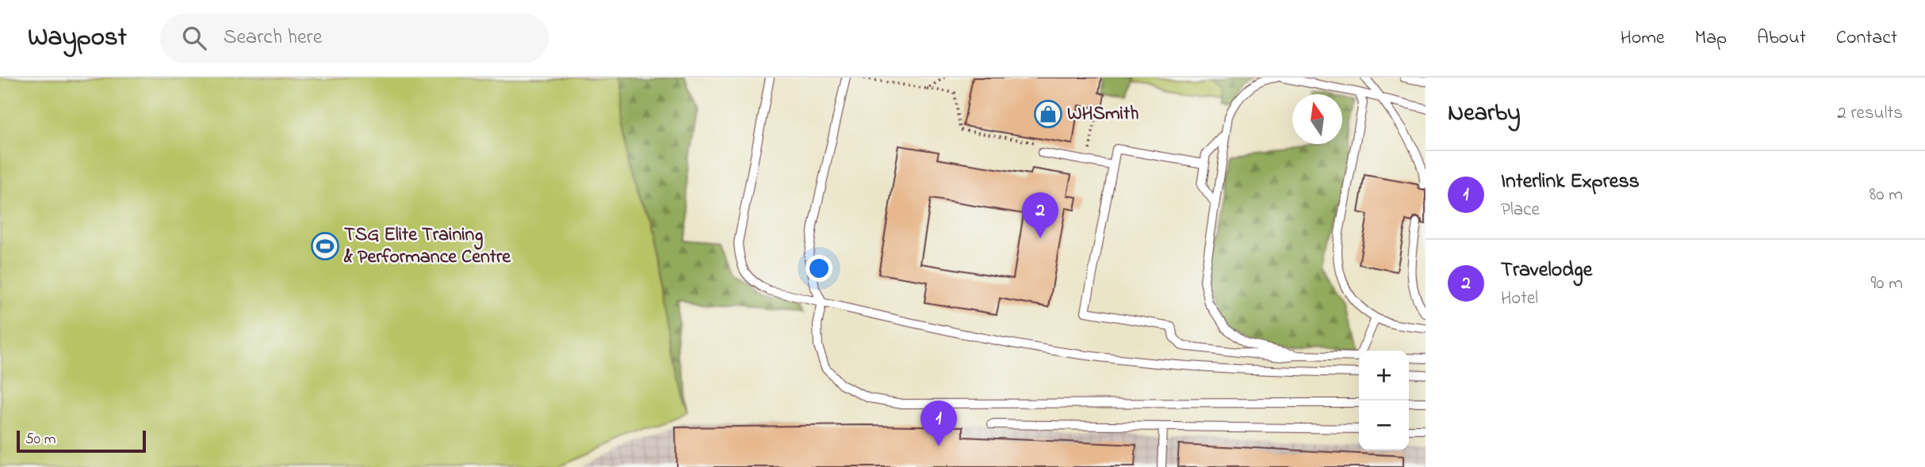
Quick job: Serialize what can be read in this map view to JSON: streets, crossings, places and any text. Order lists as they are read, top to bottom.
{
  "places": {
    "shop": ["WHSmith"],
    "sports": ["TSG Elite Training & Performance Centre"]
  },
  "scale_bar": "50 m",
  "north": "top",
  "page": {
    "header": "Waypost",
    "search": "Search here",
    "nav": [
      "Home",
      "Map",
      "About",
      "Contact"
    ],
    "heading": ["Nearby", "2 results"],
    "list": [
      {
        "mark": "1",
        "name": "Interlink Express",
        "note": "Place",
        "value": "80 m"
      },
      {
        "mark": "2",
        "name": "Travelodge",
        "note": "Hotel",
        "value": "90 m"
      }
    ],
    "pins": ["2", "1"],
    "map_buttons": ["+", "−"],
    "scale": "50 m"
  }
}
